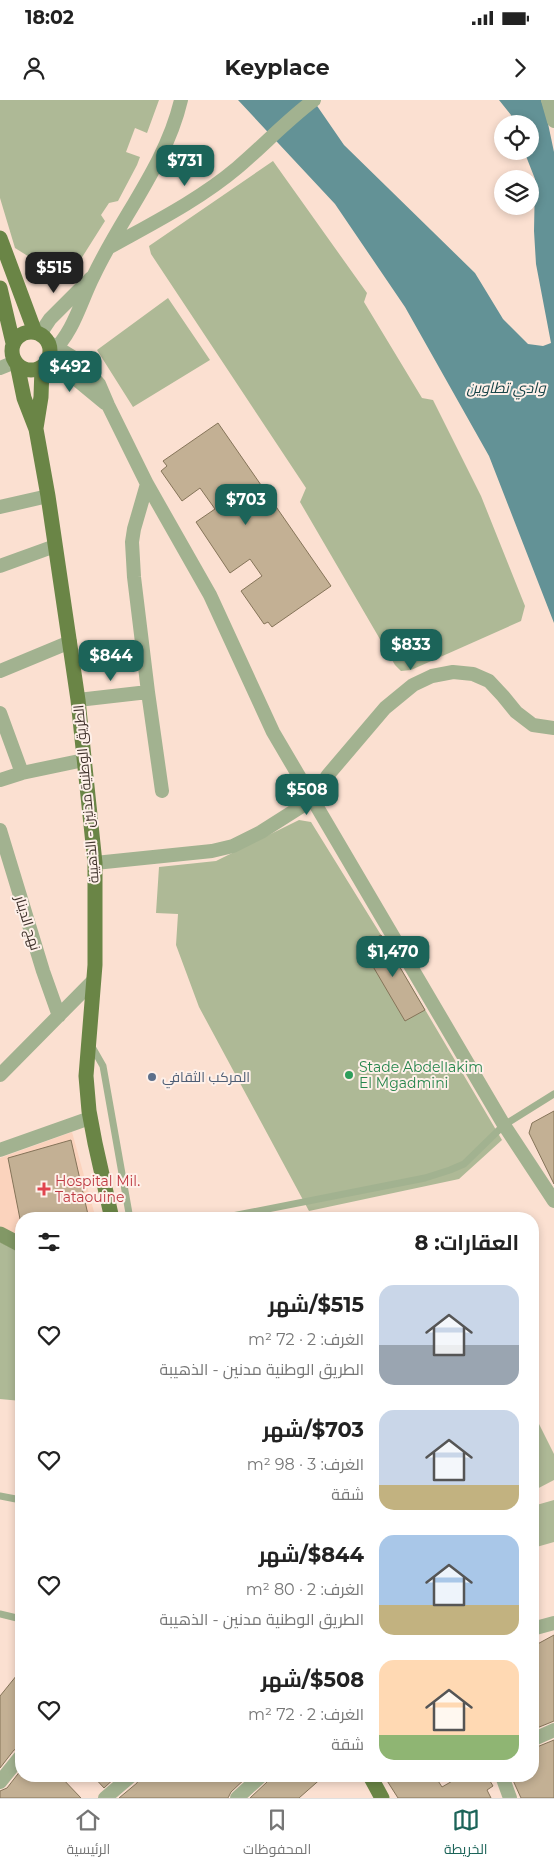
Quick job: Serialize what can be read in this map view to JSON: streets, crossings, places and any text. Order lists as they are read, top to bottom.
{
  "streets": {
    "main road": ["الطريق الوطنية مدنين - الذهيبة"],
    "street": ["نهج الدينار"]
  },
  "water": ["وادي تطاوين"],
  "places": {
    "other": ["Stade Abdelاakim El Mgadmini", "المركب الثقافي"],
    "health": ["Hospital Mil. Tataouine"]
  },
  "page": {
    "status": "18:02",
    "header": "Keyplace",
    "price": [
      "$731",
      "$515",
      "$492",
      "$703",
      "$833",
      "$844",
      "$508",
      "$1,470"
    ],
    "heading": "العقارات: 8",
    "list": [
      {
        "name": "$515/شهر",
        "note": "الغرف: 2 · 72 m² · الطريق الوطنية مدنين - الذهيبة"
      },
      {
        "name": "$703/شهر",
        "note": "الغرف: 3 · 98 m² · شقة"
      },
      {
        "name": "$844/شهر",
        "note": "الغرف: 2 · 80 m² · الطريق الوطنية مدنين - الذهيبة"
      },
      {
        "name": "$508/شهر",
        "note": "الغرف: 2 · 72 m² · شقة"
      }
    ],
    "tabs": ["الخريطة", "المحفوظات", "الرئيسية"]
  }
}
